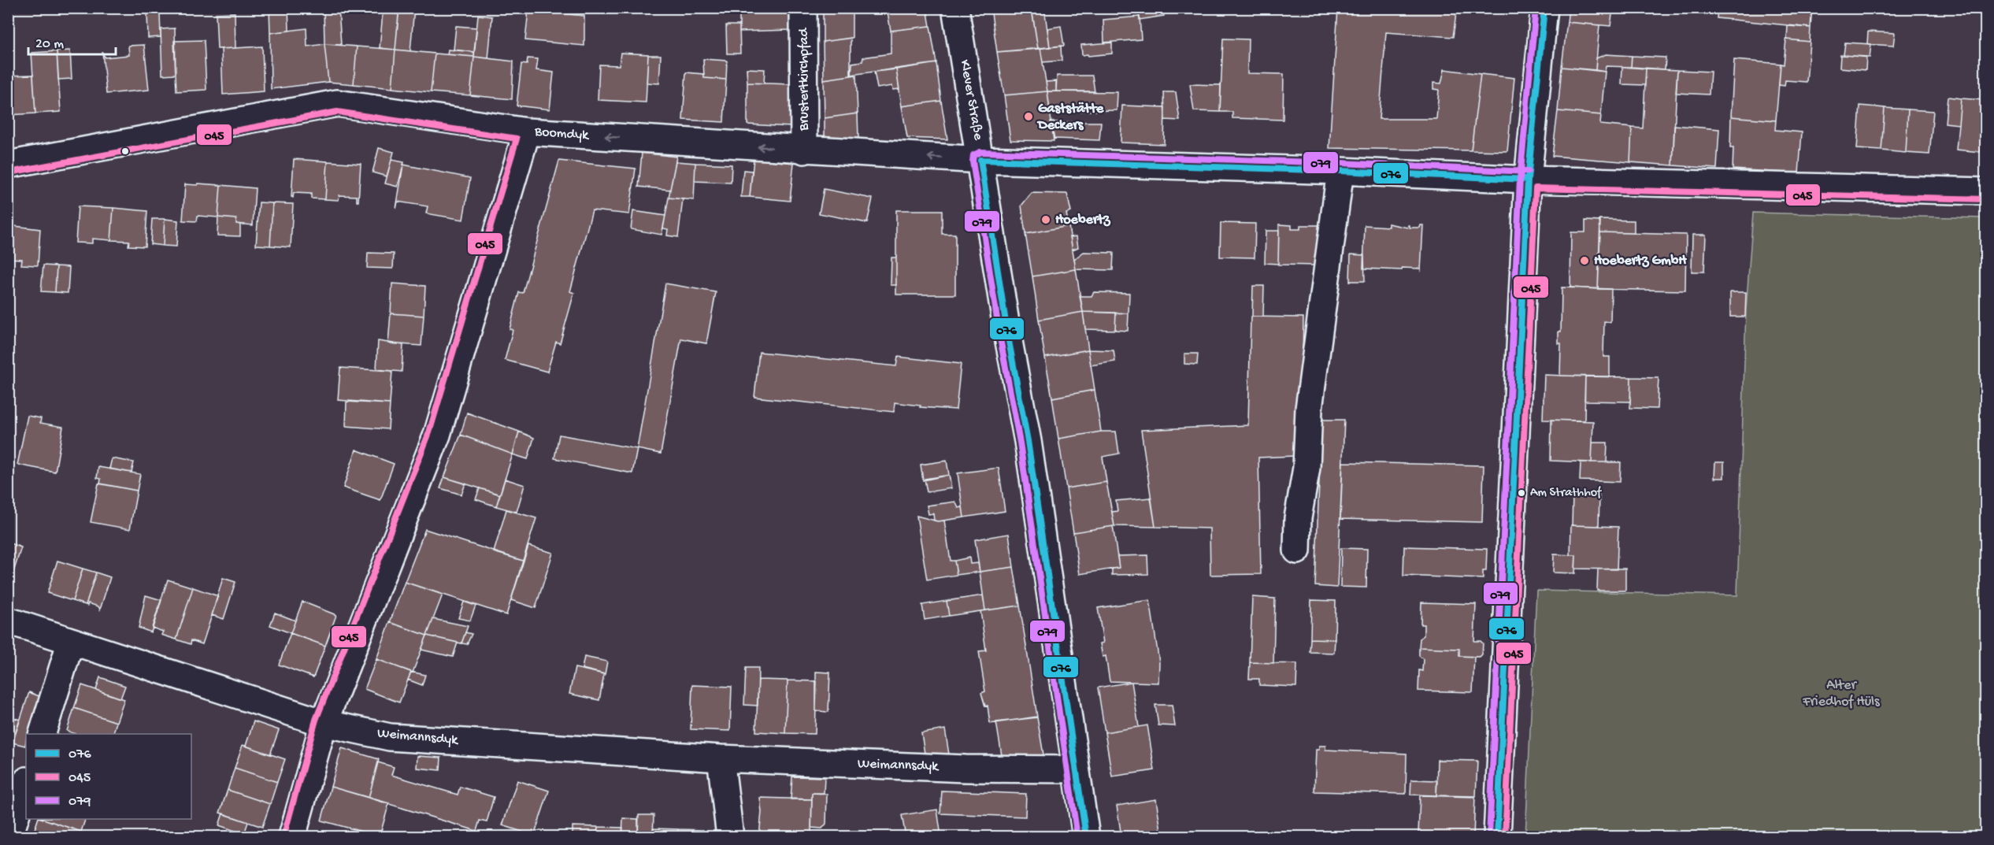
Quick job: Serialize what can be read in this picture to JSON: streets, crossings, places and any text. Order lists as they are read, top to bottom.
{
  "streets": {
    "street": [
      "Brustertkirchpfad",
      "Klever Straße",
      "Boomdyk",
      "Weimannsdyk"
    ]
  },
  "crossings": [
    ["Brustertkirchpfad", "Boomdyk"],
    ["Klever Straße", "Boomdyk"],
    ["Klever Straße", "Weimannsdyk"]
  ],
  "one_way": ["Boomdyk"],
  "parks": ["Alter Friedhof Hüls"],
  "places": [
    "Gaststätte Deckers",
    "Hoebertz",
    "Hoebertz GmbH",
    "Am Strathhof"
  ],
  "lines": ["transit line 076", "transit line 079", "transit line 045"],
  "legend": ["076", "045", "079"],
  "scale_bar": "20 m"
}
